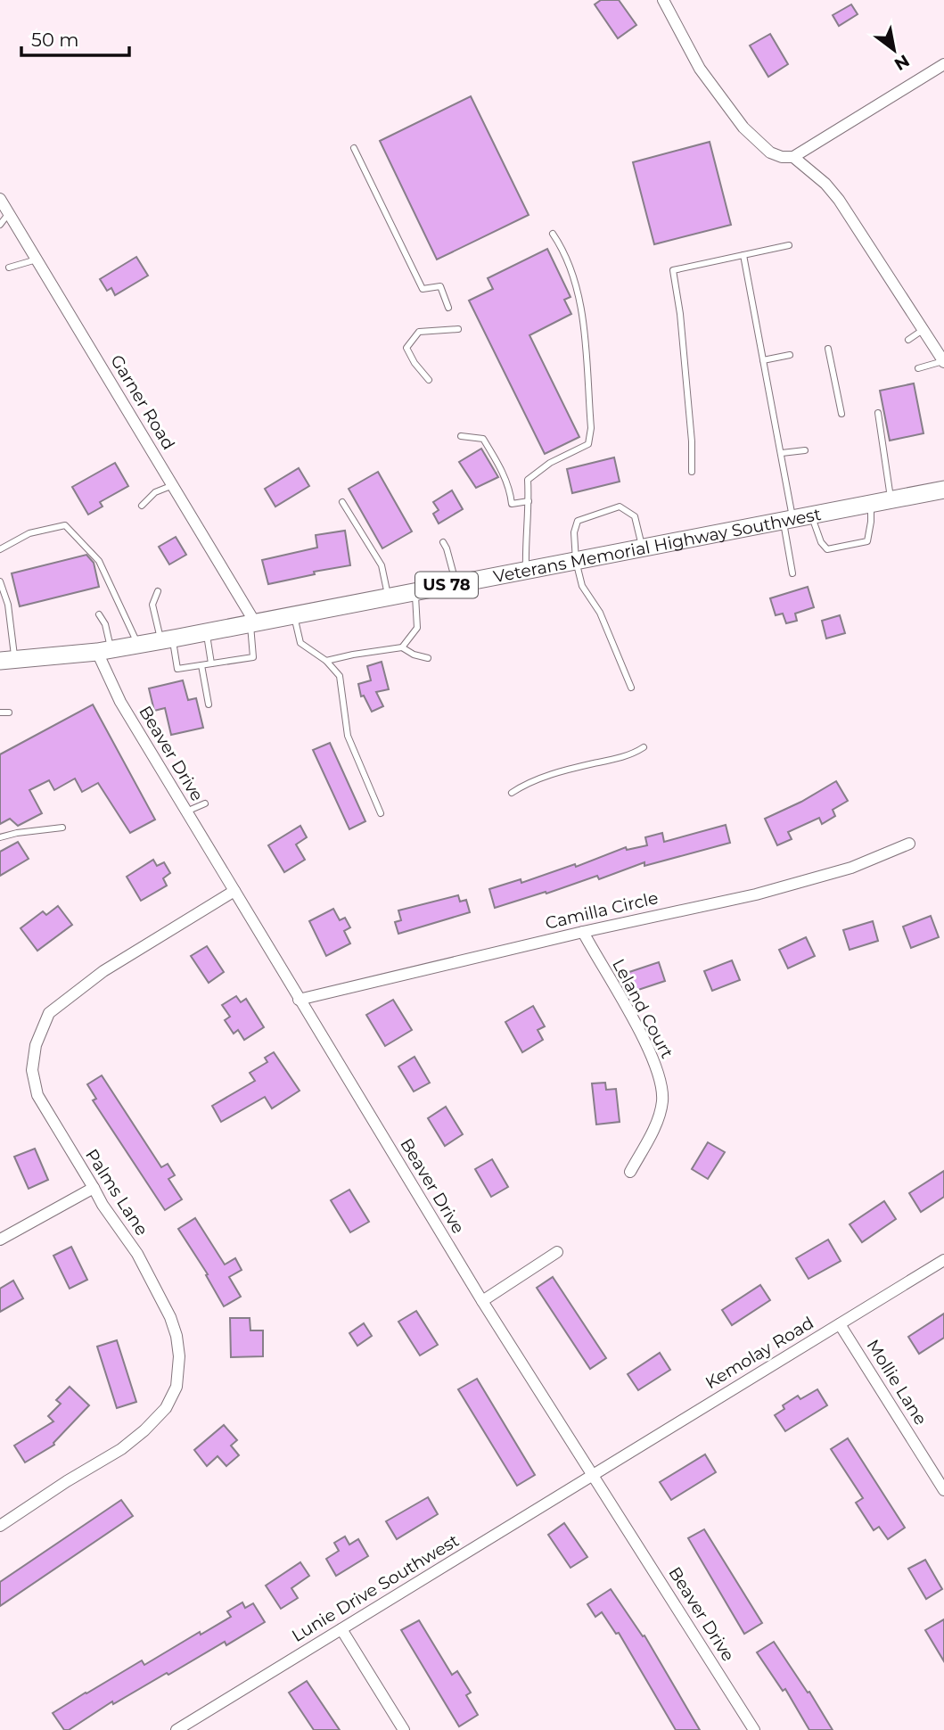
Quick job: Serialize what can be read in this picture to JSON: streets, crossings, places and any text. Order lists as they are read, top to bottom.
{
  "streets": {
    "main road": ["Veterans Memorial Highway Southwest", "US 78"],
    "street": [
      "Garner Road",
      "Beaver Drive",
      "Camilla Circle",
      "Leland Court",
      "Palms Lane",
      "Kemolay Road",
      "Mollie Lane",
      "Lunie Drive Southwest"
    ]
  },
  "crossings": [
    ["Garner Road", "Veterans Memorial Highway Southwest"],
    ["Veterans Memorial Highway Southwest", "Beaver Drive"],
    ["Beaver Drive", "Camilla Circle"],
    ["Beaver Drive", "Palms Lane"],
    ["Beaver Drive", "Kemolay Road"],
    ["Beaver Drive", "Lunie Drive Southwest"],
    ["Camilla Circle", "Leland Court"],
    ["Kemolay Road", "Mollie Lane"],
    ["Kemolay Road", "Lunie Drive Southwest"]
  ],
  "scale_bar": "50 m",
  "north": "bottom right"
}
